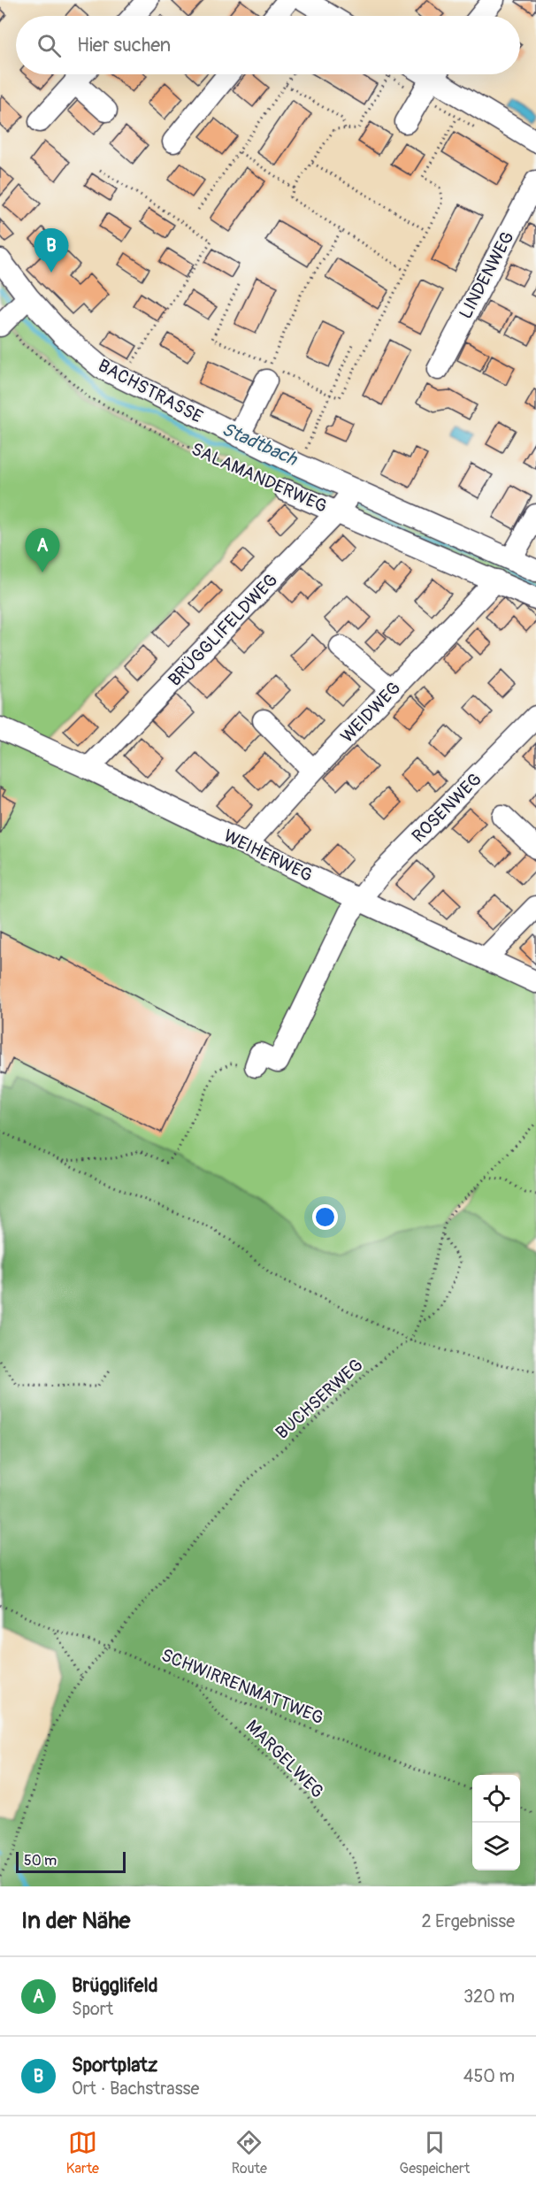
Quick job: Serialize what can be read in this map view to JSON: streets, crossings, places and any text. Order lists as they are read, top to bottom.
{
  "streets": {
    "street": [
      "LINDENWEG",
      "BACHSTRASSE",
      "SALAMANDERWEG",
      "BRÜGGLIFELDWEG",
      "WEIDWEG",
      "ROSENWEG",
      "WEIHERWEG"
    ],
    "path": ["BUCHSERWEG", "SCHWIRRENMATTWEG", "MARGELWEG"]
  },
  "crossings": [
    ["BACHSTRASSE", "SALAMANDERWEG"],
    ["BACHSTRASSE", "BRÜGGLIFELDWEG"],
    ["SALAMANDERWEG", "BRÜGGLIFELDWEG"],
    ["SALAMANDERWEG", "WEIDWEG"],
    ["BRÜGGLIFELDWEG", "WEIHERWEG"],
    ["WEIDWEG", "WEIHERWEG"],
    ["ROSENWEG", "WEIHERWEG"],
    ["BUCHSERWEG", "SCHWIRRENMATTWEG"],
    ["SCHWIRRENMATTWEG", "MARGELWEG"]
  ],
  "water": ["Stadtbach"],
  "scale_bar": "50 m",
  "page": {
    "search": "Hier suchen",
    "pins": ["B", "A"],
    "scale": "50 m",
    "heading": ["In der Nähe", "2 Ergebnisse"],
    "list": [
      {
        "mark": "A",
        "name": "Brügglifeld",
        "note": "Sport",
        "value": "320 m"
      },
      {
        "mark": "B",
        "name": "Sportplatz",
        "note": "Ort · Bachstrasse",
        "value": "450 m"
      }
    ],
    "nav": ["Karte", "Route", "Gespeichert"]
  }
}
